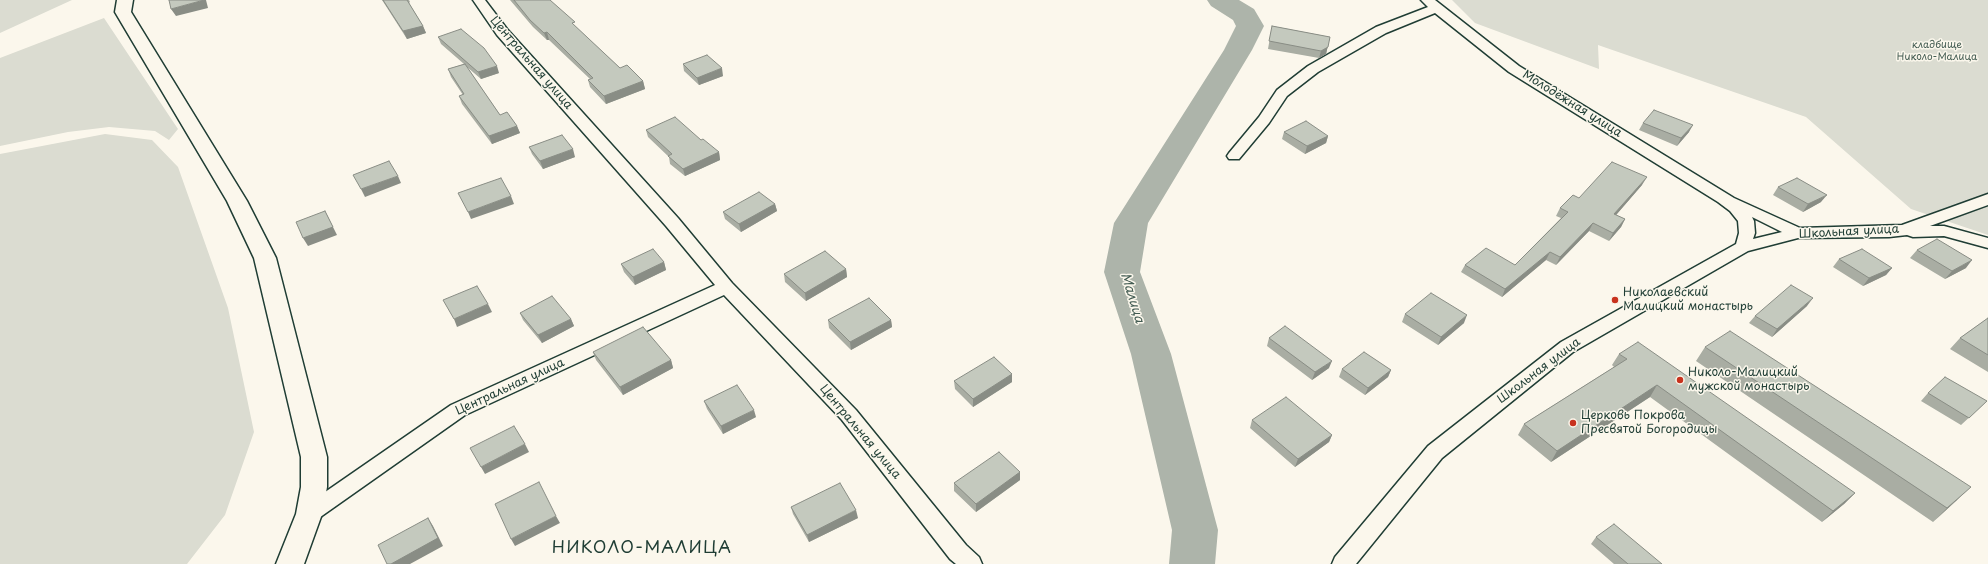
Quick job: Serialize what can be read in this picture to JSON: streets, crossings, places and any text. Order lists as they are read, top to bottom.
{
  "streets": {
    "street": ["Центральная улица", "Молодёжная улица", "Школьная улица"]
  },
  "crossings": [
    ["Молодёжная улица", "Школьная улица"]
  ],
  "districts": ["НИКОЛО-МАЛИЦА"],
  "water": ["Малица"],
  "parks": ["кладбище Николо-Малица"],
  "places": ["Николаевский Малицкий монастырь", "Николо-Малицкий мужской монастырь", "Церковь Покрова Пресвятой Богородицы"]
}
